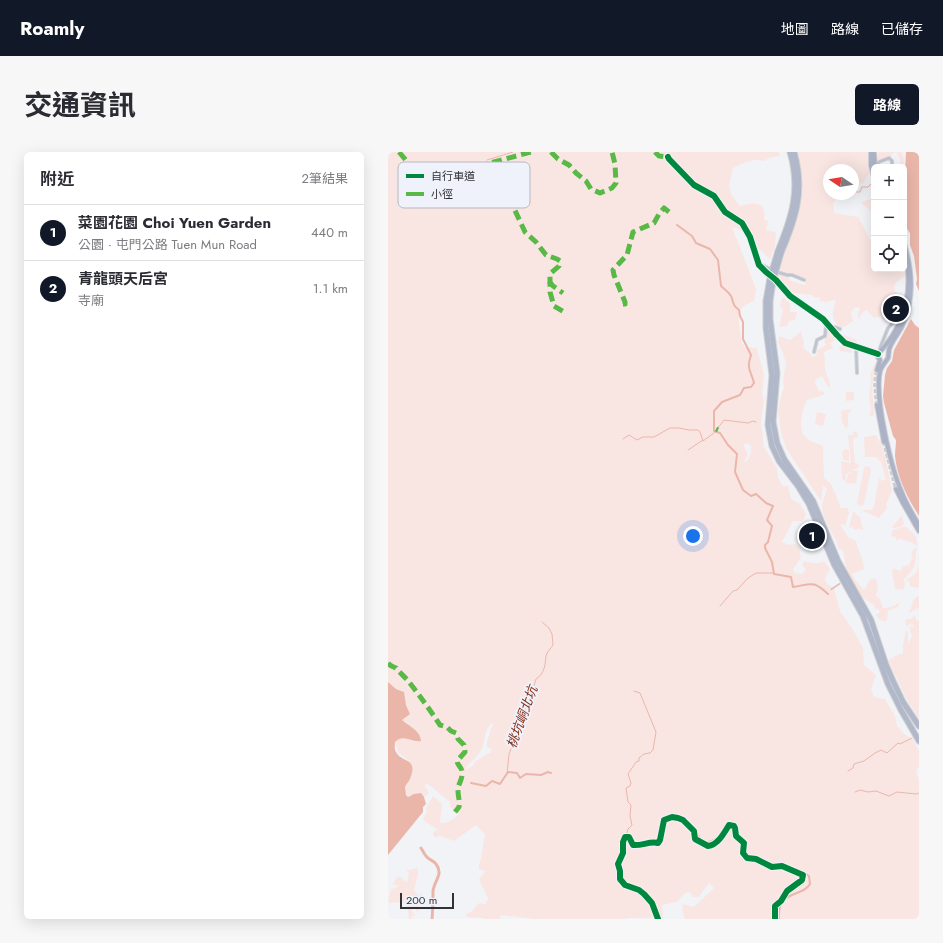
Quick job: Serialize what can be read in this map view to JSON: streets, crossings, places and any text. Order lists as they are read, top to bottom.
{
  "water": ["桃坑峒北坑"],
  "legend": ["自行車道", "小徑"],
  "scale_bar": "200 m",
  "north": "left",
  "page": {
    "header": "Roamly",
    "nav": ["地圖", "路線", "已儲存"],
    "title": "交通資訊",
    "buttons": "路線",
    "heading": ["附近", "2筆結果"],
    "map_buttons": ["+", "−"],
    "list": [
      {
        "mark": "1",
        "name": "菜園花園 Choi Yuen Garden",
        "note": "公園 · 屯門公路 Tuen Mun Road",
        "value": "440 m"
      },
      {
        "mark": "2",
        "name": "青龍頭天后宮",
        "note": "寺廟",
        "value": "1.1 km"
      }
    ],
    "pins": ["2", "1"],
    "scale": "200 m"
  }
}
